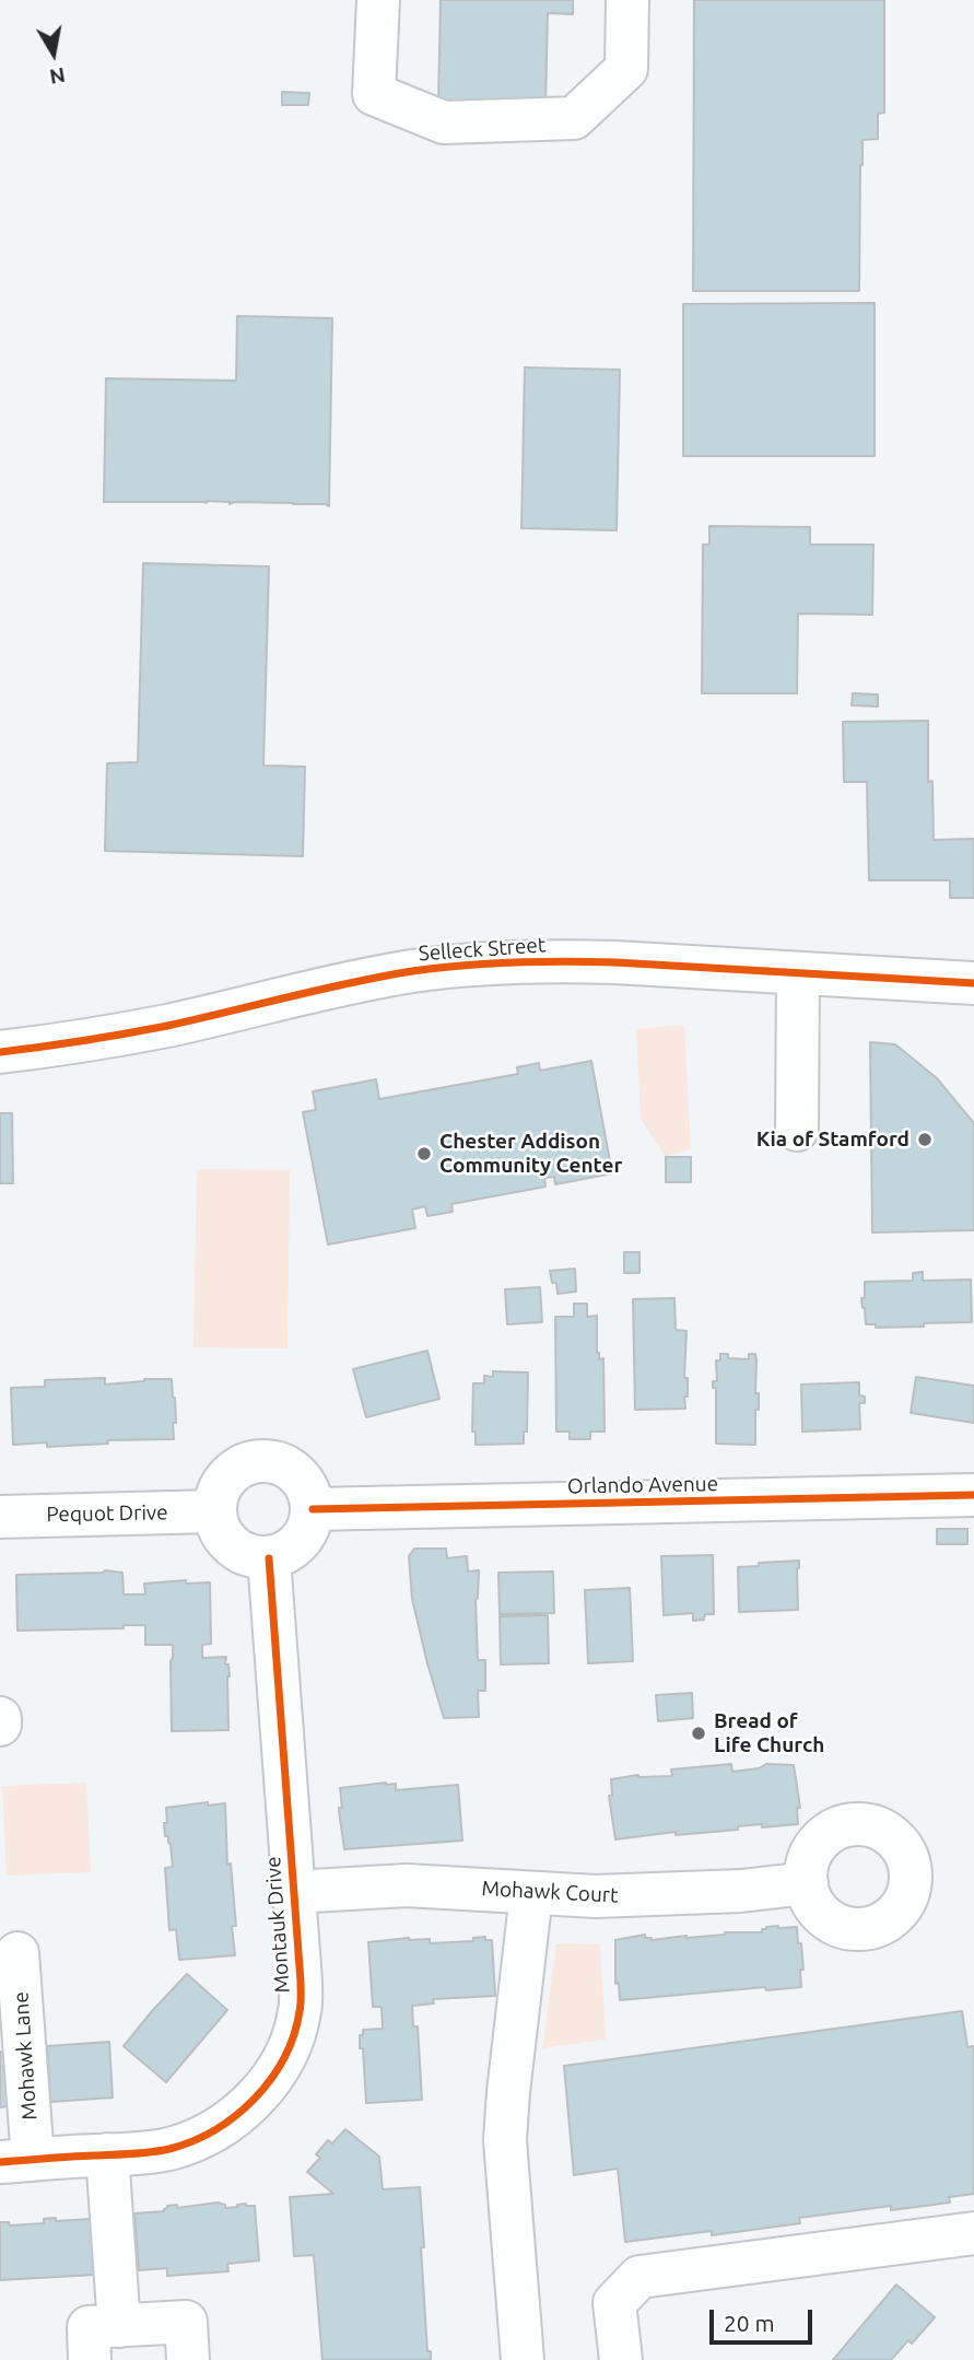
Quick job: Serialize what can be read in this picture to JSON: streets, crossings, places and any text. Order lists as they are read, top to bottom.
{
  "streets": {
    "street": [
      "Selleck Street",
      "Orlando Avenue",
      "Pequot Drive",
      "Mohawk Court",
      "Montauk Drive",
      "Mohawk Lane"
    ]
  },
  "crossings": [
    ["Orlando Avenue", "Pequot Drive"],
    ["Orlando Avenue", "Montauk Drive"],
    ["Pequot Drive", "Montauk Drive"],
    ["Mohawk Court", "Montauk Drive"],
    ["Montauk Drive", "Mohawk Lane"]
  ],
  "places": ["Kia of Stamford", "Chester Addison Community Center", "Bread of Life Church"],
  "scale_bar": "20 m",
  "north": "bottom"
}
